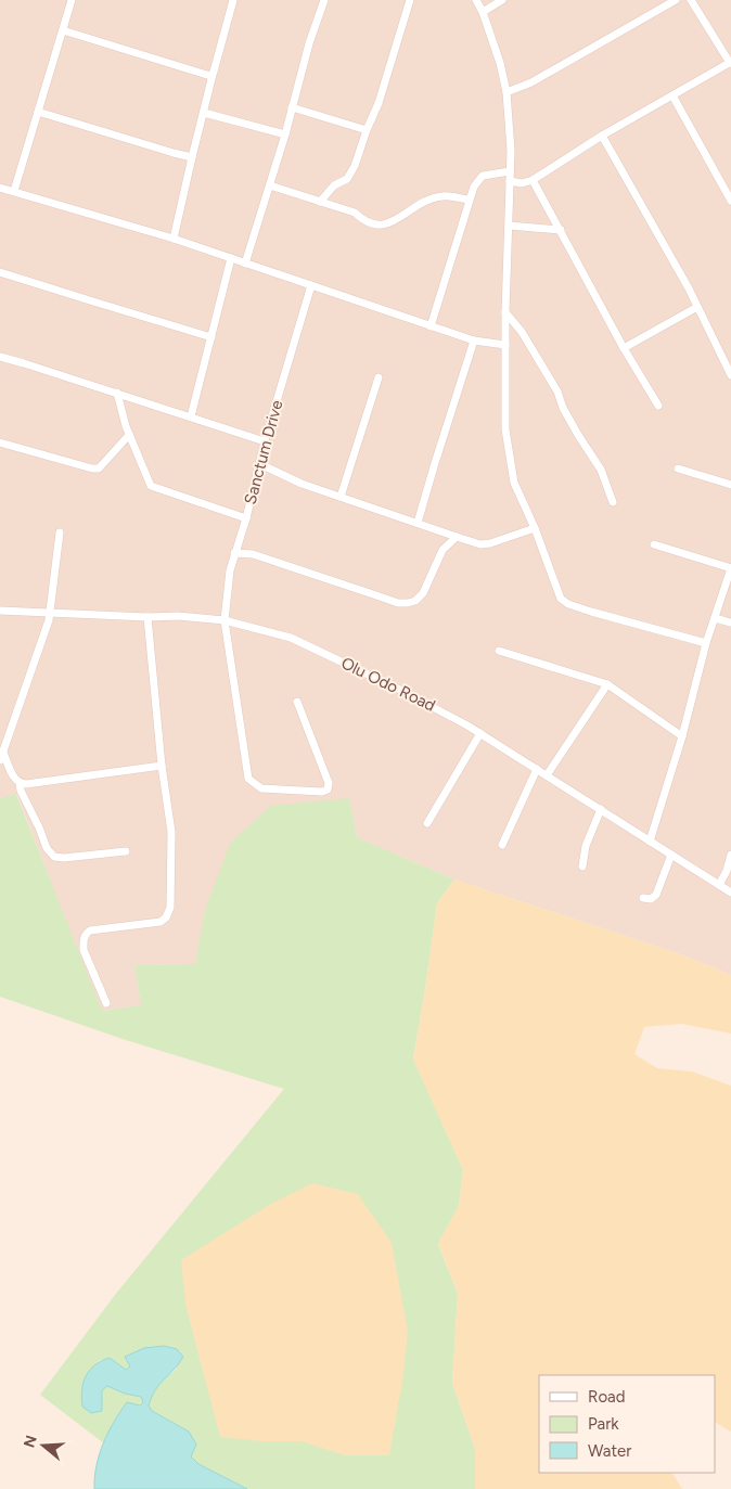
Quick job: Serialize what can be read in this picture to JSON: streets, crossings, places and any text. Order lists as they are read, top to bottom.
{
  "streets": {
    "street": ["Sanctum Drive", "Olu Odo Road"]
  },
  "crossings": [
    ["Sanctum Drive", "Olu Odo Road"]
  ],
  "legend": ["Road", "Park", "Water"],
  "north": "left"
}
